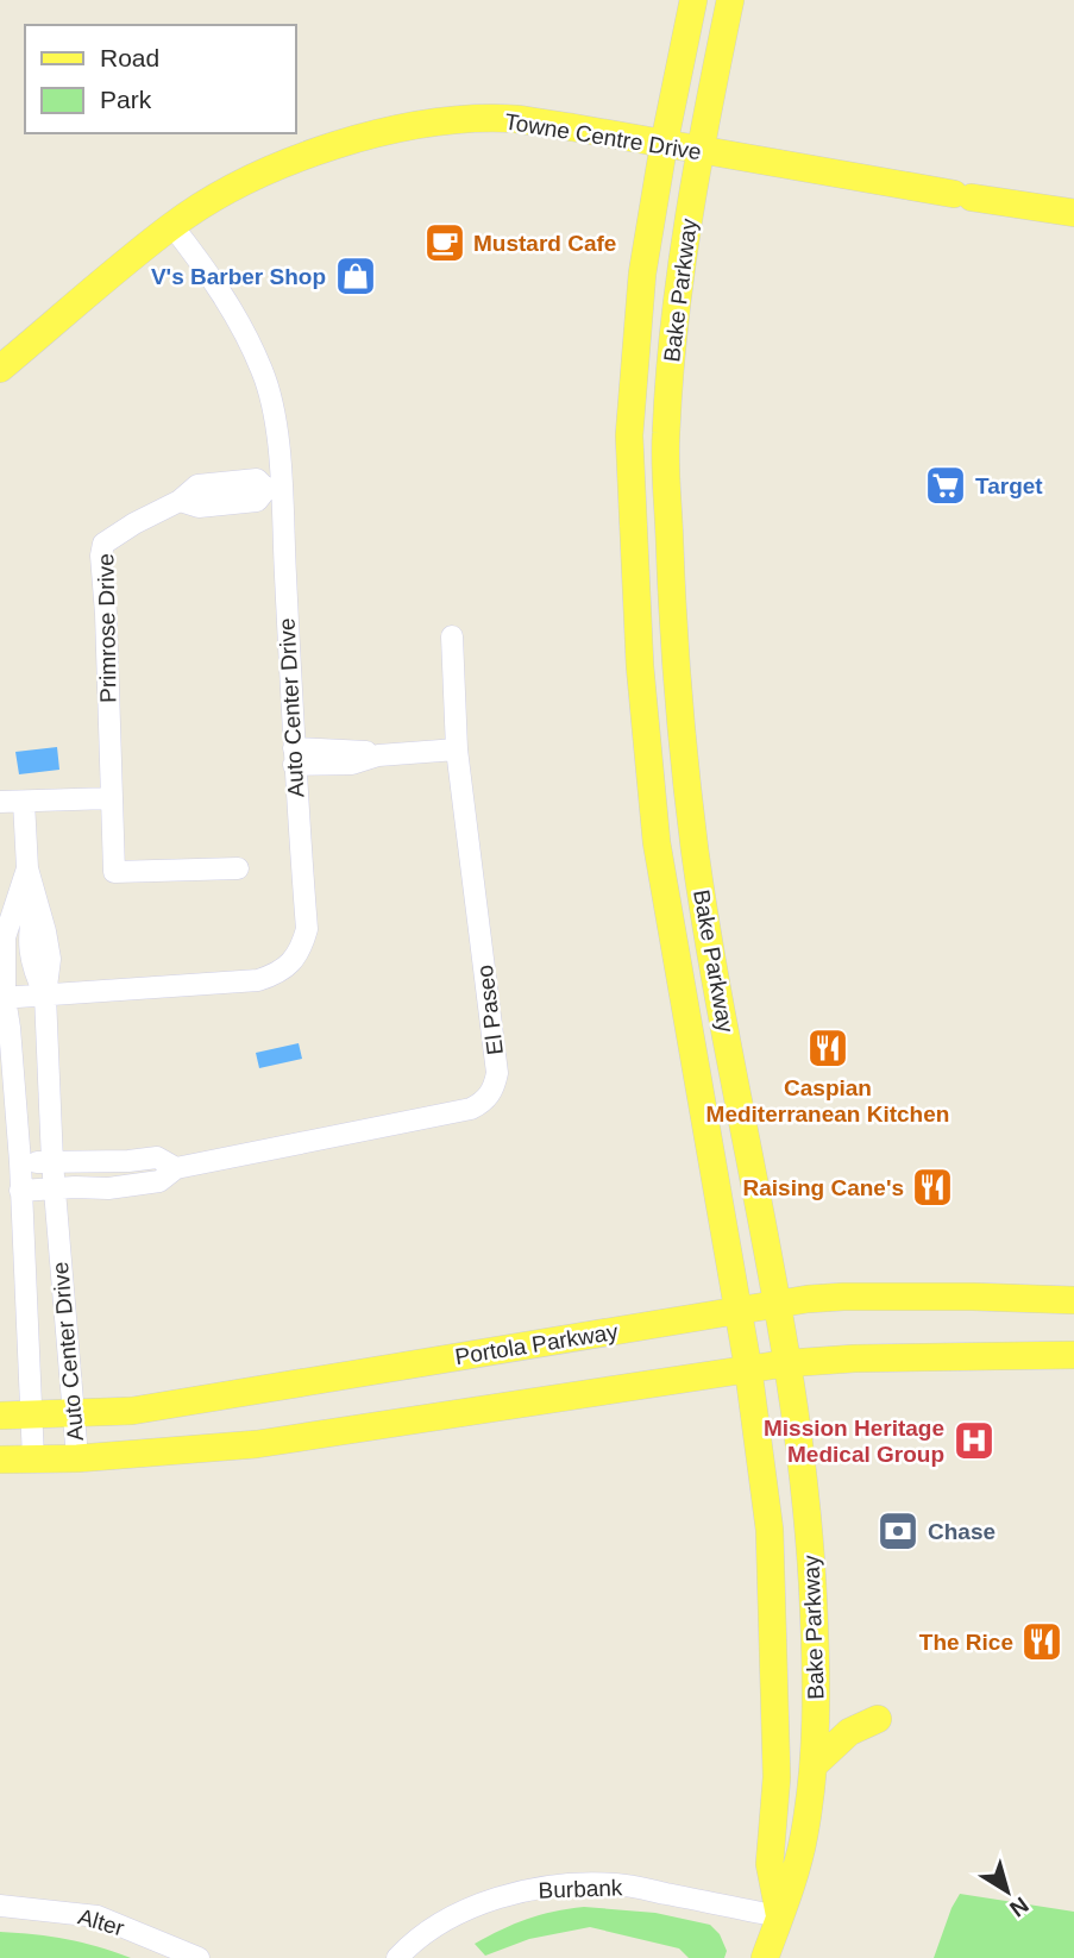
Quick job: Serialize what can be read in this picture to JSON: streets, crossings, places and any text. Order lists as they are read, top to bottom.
{
  "streets": {
    "main road": ["Towne Centre Drive", "Bake Parkway", "Portola Parkway"],
    "street": [
      "Primrose Drive",
      "Auto Center Drive",
      "El Paseo",
      "Burbank",
      "Alter"
    ]
  },
  "crossings": [
    ["Towne Centre Drive", "Bake Parkway"],
    ["Towne Centre Drive", "Auto Center Drive"],
    ["Bake Parkway", "Portola Parkway"],
    ["Bake Parkway", "Burbank"],
    ["Primrose Drive", "Auto Center Drive"],
    ["Auto Center Drive", "El Paseo"],
    ["Auto Center Drive", "Portola Parkway"]
  ],
  "places": {
    "cafe": ["Mustard Cafe"],
    "shop": ["V's Barber Shop"],
    "supermarket": ["Target"],
    "restaurant": ["Caspian Mediterranean Kitchen", "Raising Cane's", "The Rice"],
    "hospital": ["Mission Heritage Medical Group"],
    "bank": ["Chase"]
  },
  "legend": ["Road", "Park"],
  "north": "bottom right"
}
